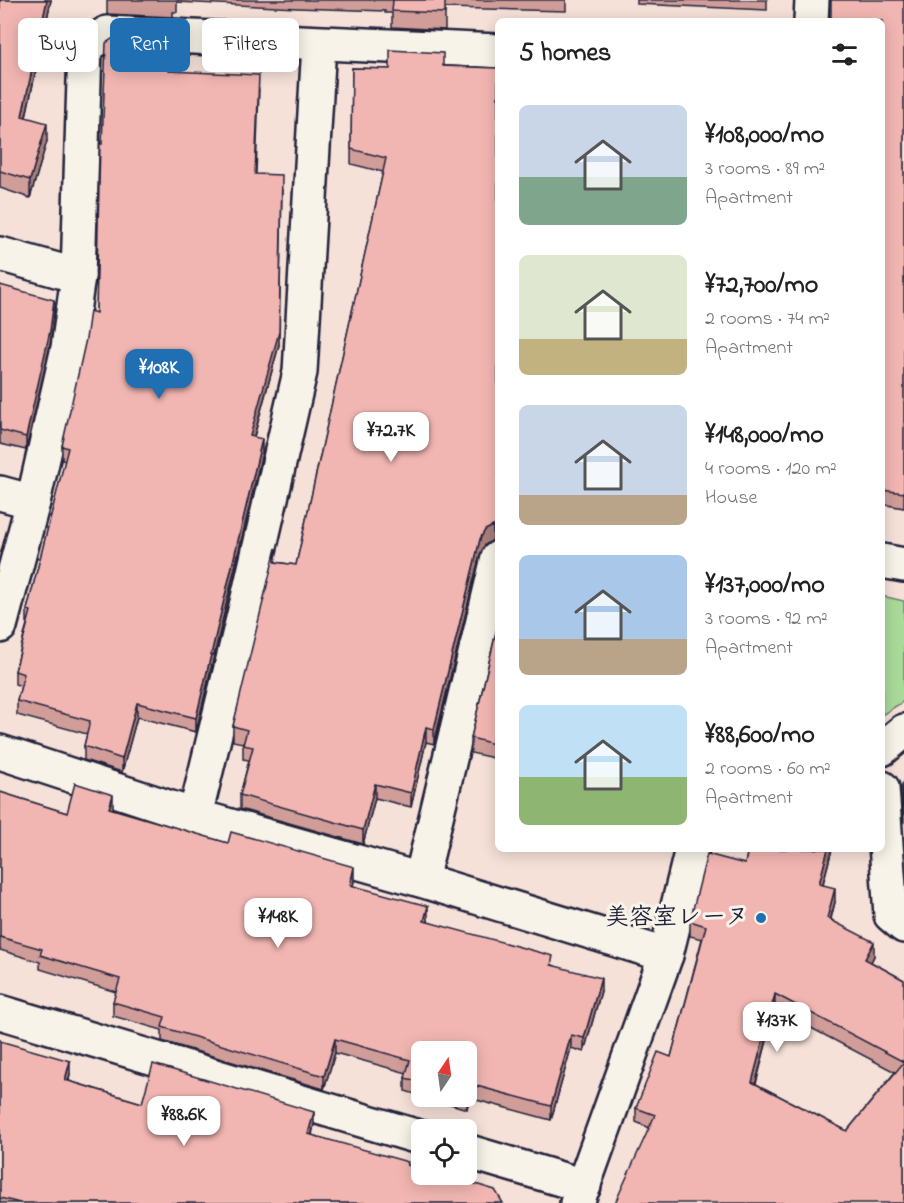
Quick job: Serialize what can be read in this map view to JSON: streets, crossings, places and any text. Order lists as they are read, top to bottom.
{
  "places": ["美容室レーヌ"],
  "north": "top",
  "page": {
    "chip": ["Buy", "Rent", "Filters"],
    "heading": "5 homes",
    "list": [
      {
        "name": "¥108,000/mo",
        "note": "3 rooms · 89 m² · Apartment"
      },
      {
        "name": "¥72,700/mo",
        "note": "2 rooms · 74 m² · Apartment"
      },
      {
        "name": "¥148,000/mo",
        "note": "4 rooms · 120 m² · House"
      },
      {
        "name": "¥137,000/mo",
        "note": "3 rooms · 92 m² · Apartment"
      },
      {
        "name": "¥88,600/mo",
        "note": "2 rooms · 60 m² · Apartment"
      }
    ],
    "price": [
      "¥108K",
      "¥72.7K",
      "¥148K",
      "¥137K",
      "¥88.6K"
    ]
  }
}
